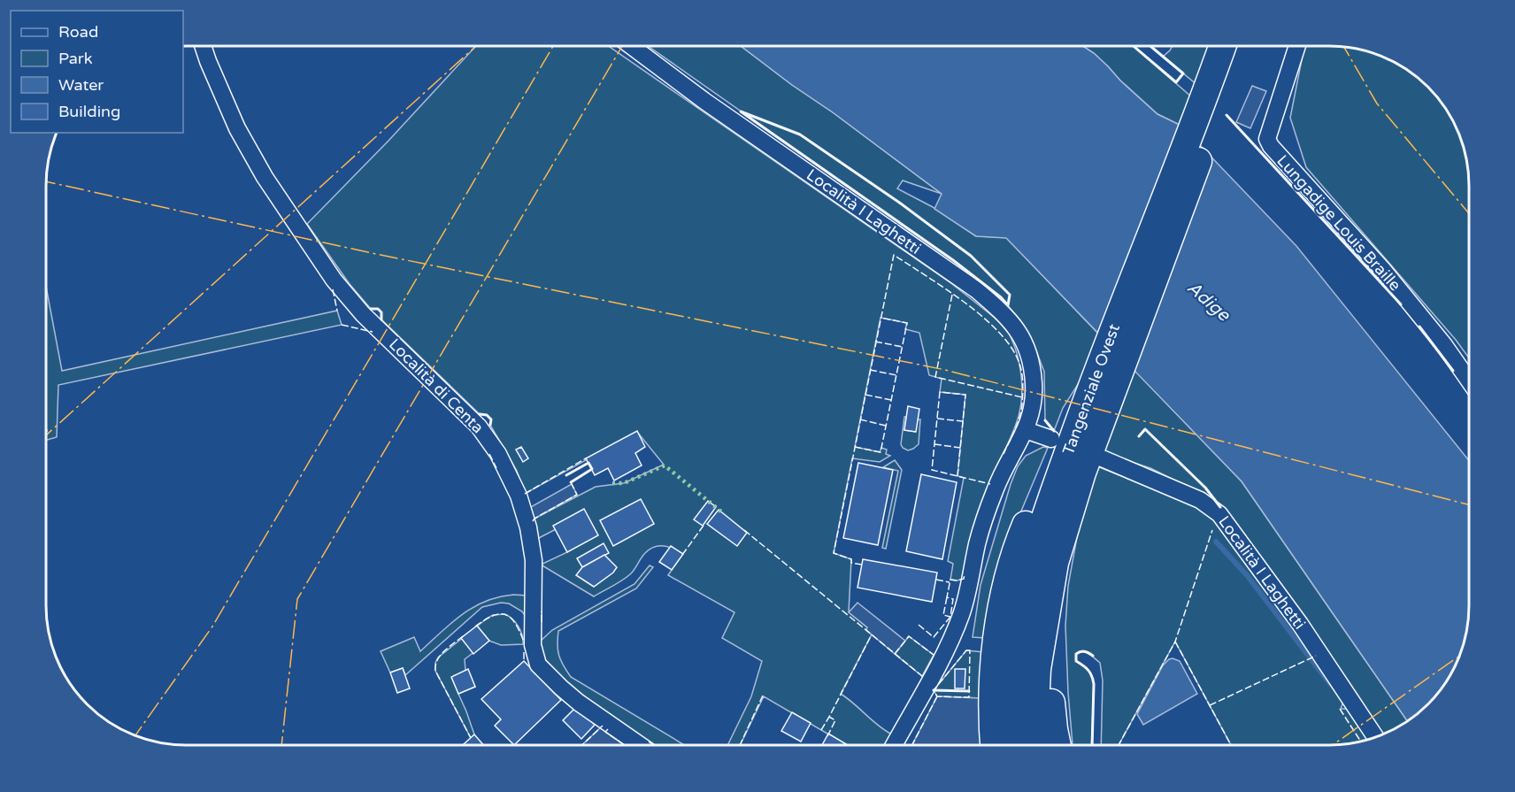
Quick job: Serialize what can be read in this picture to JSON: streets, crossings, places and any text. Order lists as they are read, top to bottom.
{
  "streets": {
    "highway": ["Tangenziale Ovest"],
    "street": ["Località I Laghetti", "Lungadige Louis Braille", "Località di Centa"]
  },
  "water": ["Adige"],
  "legend": [
    "Road",
    "Park",
    "Water",
    "Building"
  ]
}
